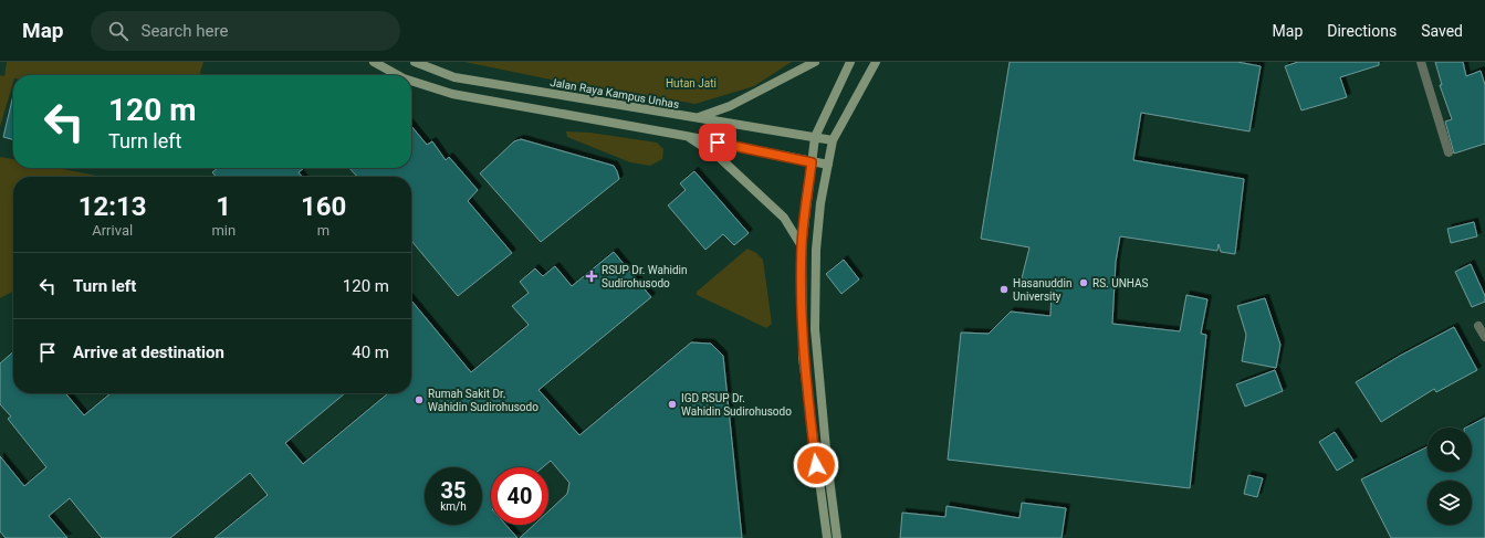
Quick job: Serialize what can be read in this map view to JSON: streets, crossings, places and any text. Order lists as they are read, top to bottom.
{
  "streets": {
    "street": ["Jalan Raya Kampus Unhas"]
  },
  "parks": ["Hutan Jati"],
  "places": {
    "health": ["RSUP Dr. Wahidin Sudirohusodo"],
    "other": [
      "RS. UNHAS",
      "Hasanuddin University",
      "Rumah Sakit Dr. Wahidin Sudirohusodo",
      "IGD RSUP Dr. Wahidin Sudirohusodo"
    ]
  },
  "page": {
    "header": "Map",
    "search": "Search here",
    "nav": ["Map", "Directions", "Saved"],
    "turn": ["120 m", "Turn left"],
    "eta": [
      "12:13",
      "Arrival",
      "1",
      "min",
      "160",
      "m"
    ],
    "list": [
      {
        "name": "Turn left",
        "value": "120 m"
      },
      {
        "name": "Arrive at destination",
        "value": "40 m"
      }
    ],
    "speed": "35 km/h",
    "limit": "40"
  }
}
